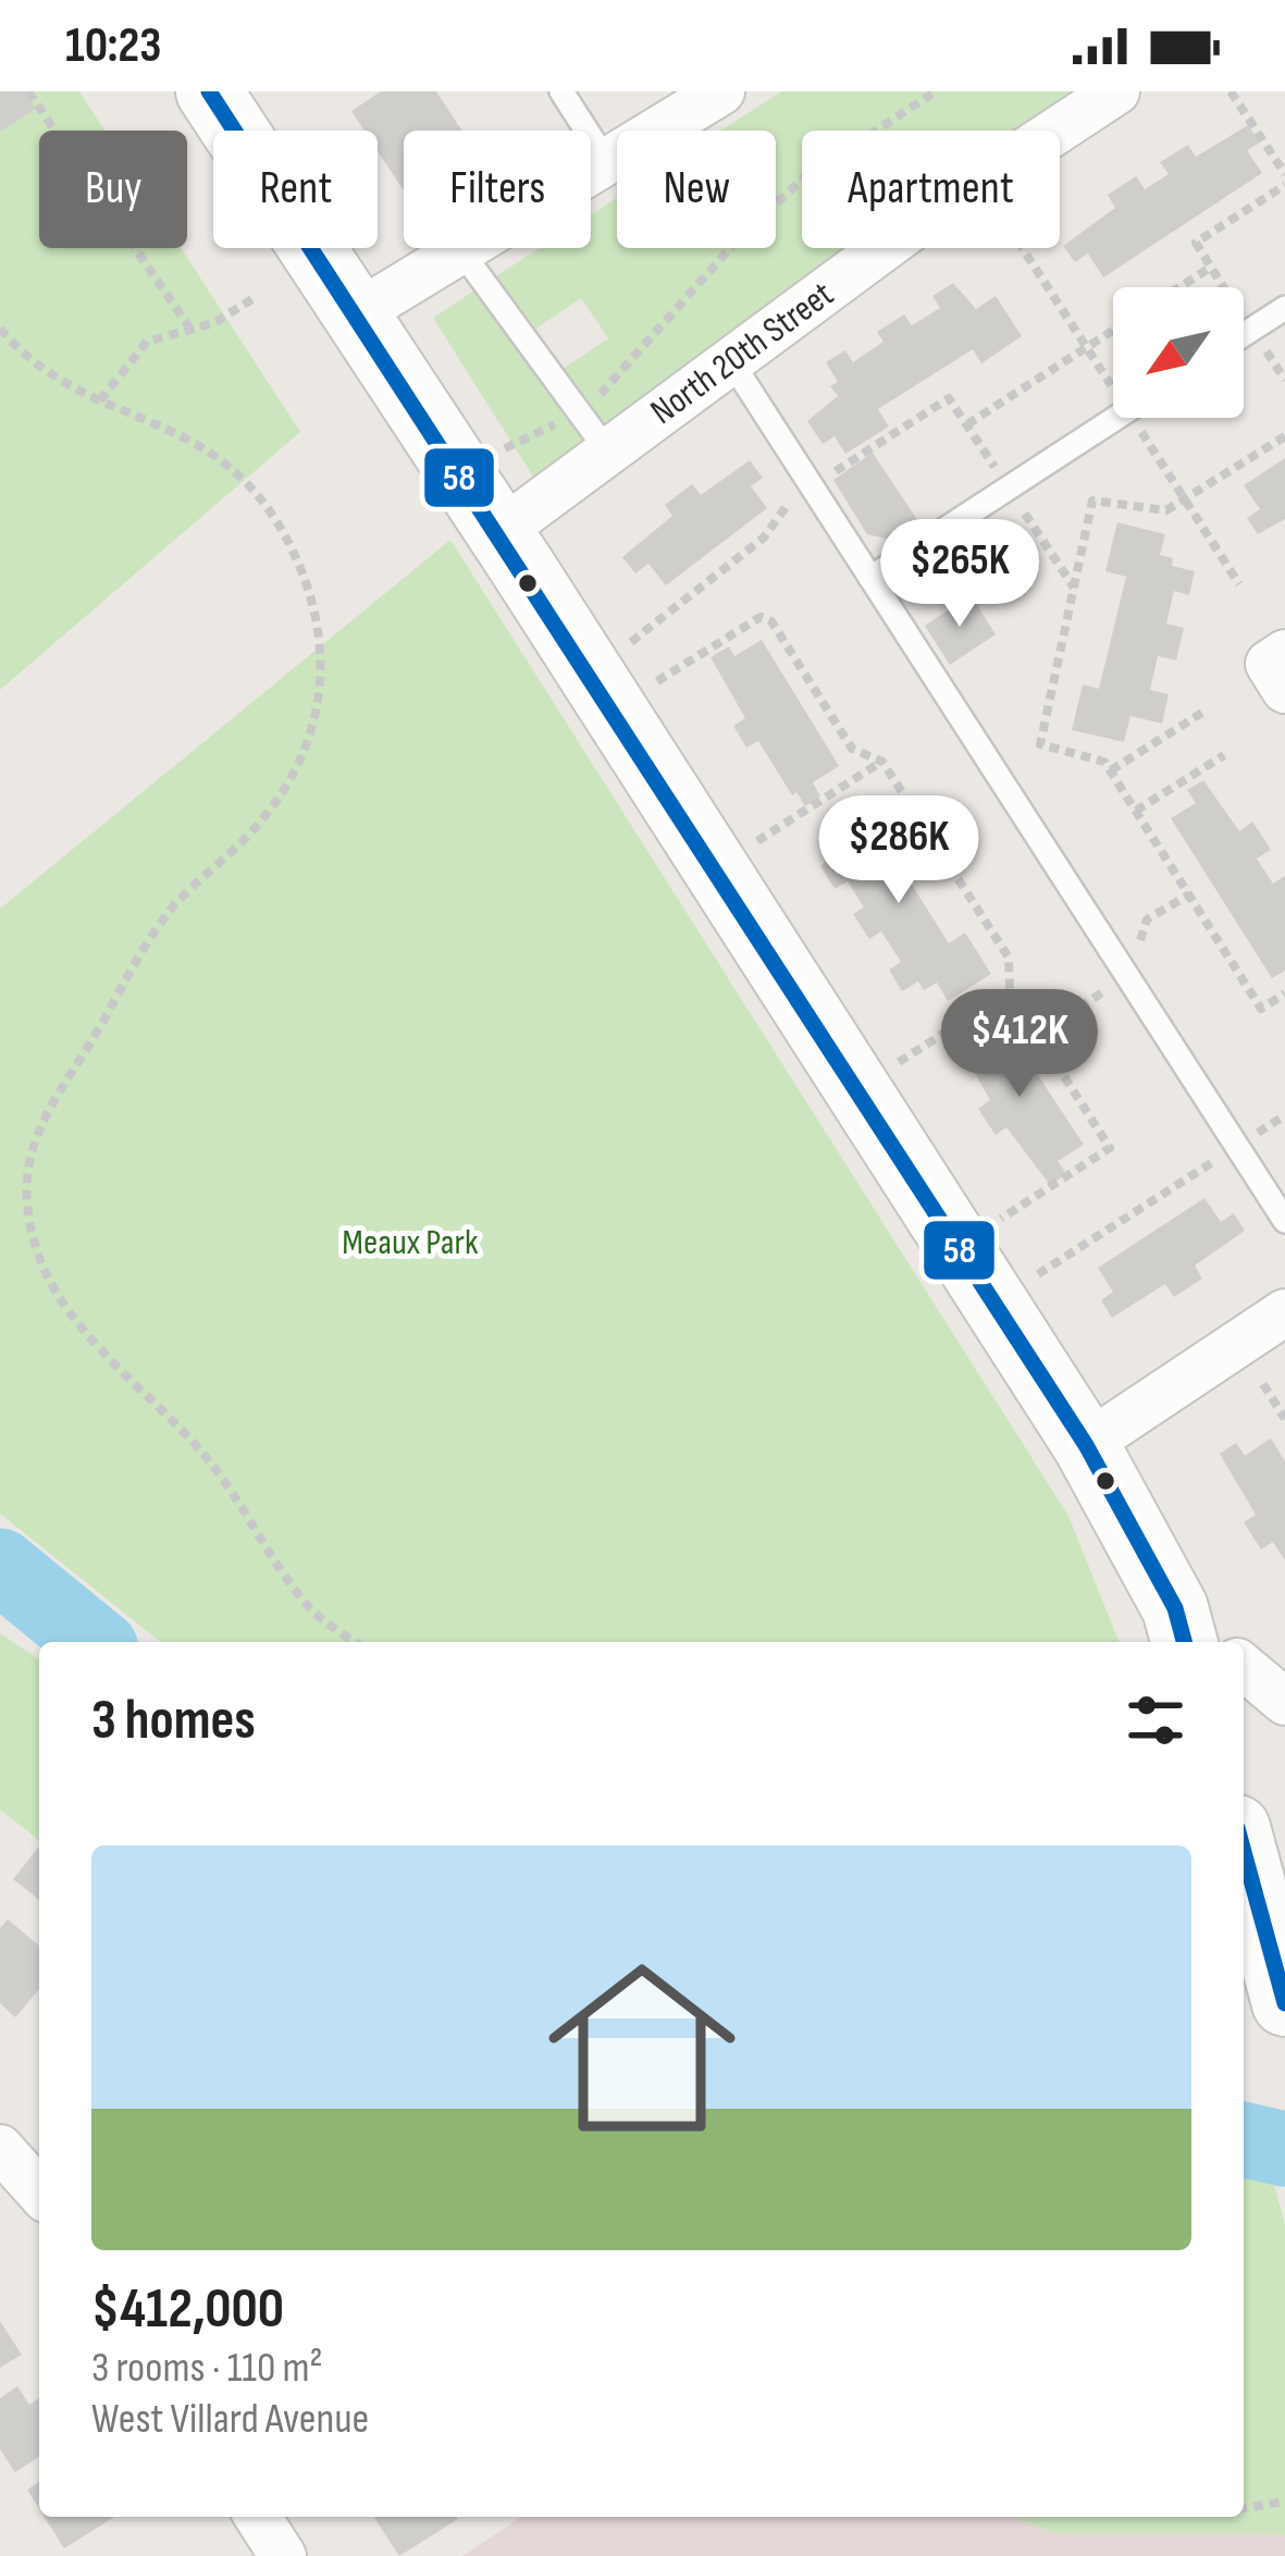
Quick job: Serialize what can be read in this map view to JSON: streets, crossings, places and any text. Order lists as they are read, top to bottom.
{
  "streets": {
    "street": ["North 20th Street"]
  },
  "parks": ["Meaux Park"],
  "lines": ["transit line 58"],
  "north": "bottom left",
  "page": {
    "status": "10:23",
    "chip": [
      "Buy",
      "Rent",
      "Filters",
      "New",
      "Apartment"
    ],
    "price": ["$265K", "$286K", "$412K"],
    "heading": "3 homes",
    "list": [
      {
        "name": "$412,000",
        "note": "3 rooms · 110 m² · West Villard Avenue"
      }
    ]
  }
}
